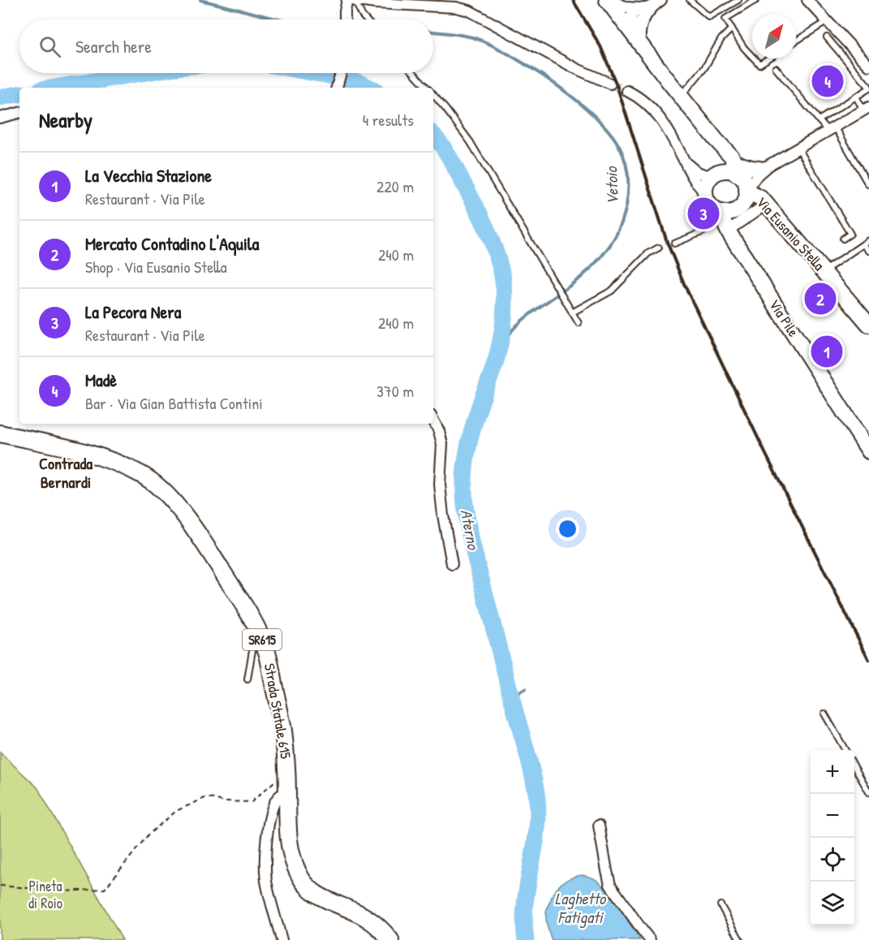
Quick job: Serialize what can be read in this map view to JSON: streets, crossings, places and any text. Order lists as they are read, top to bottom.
{
  "streets": {
    "main road": ["SR615", "Strada Statale 615"],
    "street": ["Via Eusanio Stella", "Via Pile"]
  },
  "districts": ["Contrada Bernardi"],
  "water": ["Vetoio", "Aterno", "Laghetto Fatigati"],
  "parks": ["Pineta di Roio"],
  "north": "top right",
  "page": {
    "search": "Search here",
    "pins": [
      "4",
      "3",
      "2",
      "1"
    ],
    "heading": ["Nearby", "4 results"],
    "list": [
      {
        "mark": "1",
        "name": "La Vecchia Stazione",
        "note": "Restaurant · Via Pile",
        "value": "220 m"
      },
      {
        "mark": "2",
        "name": "Mercato Contadino L'Aquila",
        "note": "Shop · Via Eusanio Stella",
        "value": "240 m"
      },
      {
        "mark": "3",
        "name": "La Pecora Nera",
        "note": "Restaurant · Via Pile",
        "value": "240 m"
      },
      {
        "mark": "4",
        "name": "Madè",
        "note": "Bar · Via Gian Battista Contini",
        "value": "370 m"
      }
    ],
    "map_buttons": ["+", "−"]
  }
}
